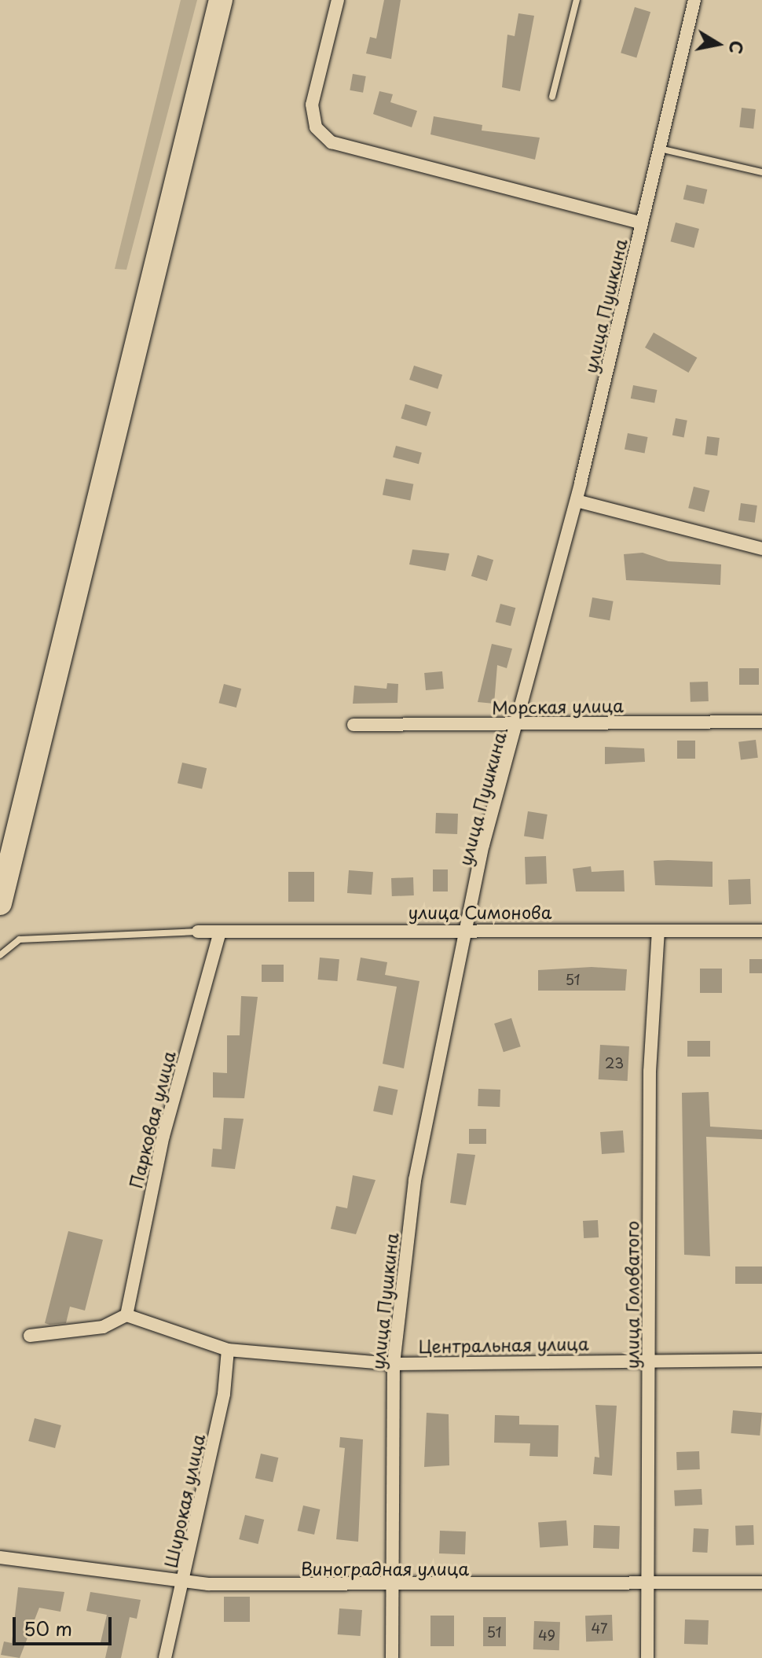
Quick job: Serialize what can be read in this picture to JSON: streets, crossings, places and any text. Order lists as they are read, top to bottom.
{
  "streets": {
    "street": [
      "улица Пушкина",
      "Морская улица",
      "улица Симонова",
      "Парковая улица",
      "улица Головатого",
      "Центральная улица",
      "Широкая улица",
      "Виноградная улица"
    ]
  },
  "crossings": [
    ["улица Пушкина", "Морская улица"],
    ["улица Пушкина", "улица Симонова"],
    ["улица Пушкина", "Центральная улица"],
    ["улица Пушкина", "Виноградная улица"],
    ["улица Симонова", "Парковая улица"],
    ["улица Симонова", "улица Головатого"],
    ["Парковая улица", "Центральная улица"],
    ["улица Головатого", "Центральная улица"],
    ["улица Головатого", "Виноградная улица"],
    ["Центральная улица", "Широкая улица"],
    ["Широкая улица", "Виноградная улица"]
  ],
  "house_numbers": [
    "51",
    "23",
    "47",
    "51",
    "49"
  ],
  "scale_bar": "50 m",
  "north": "right"
}
